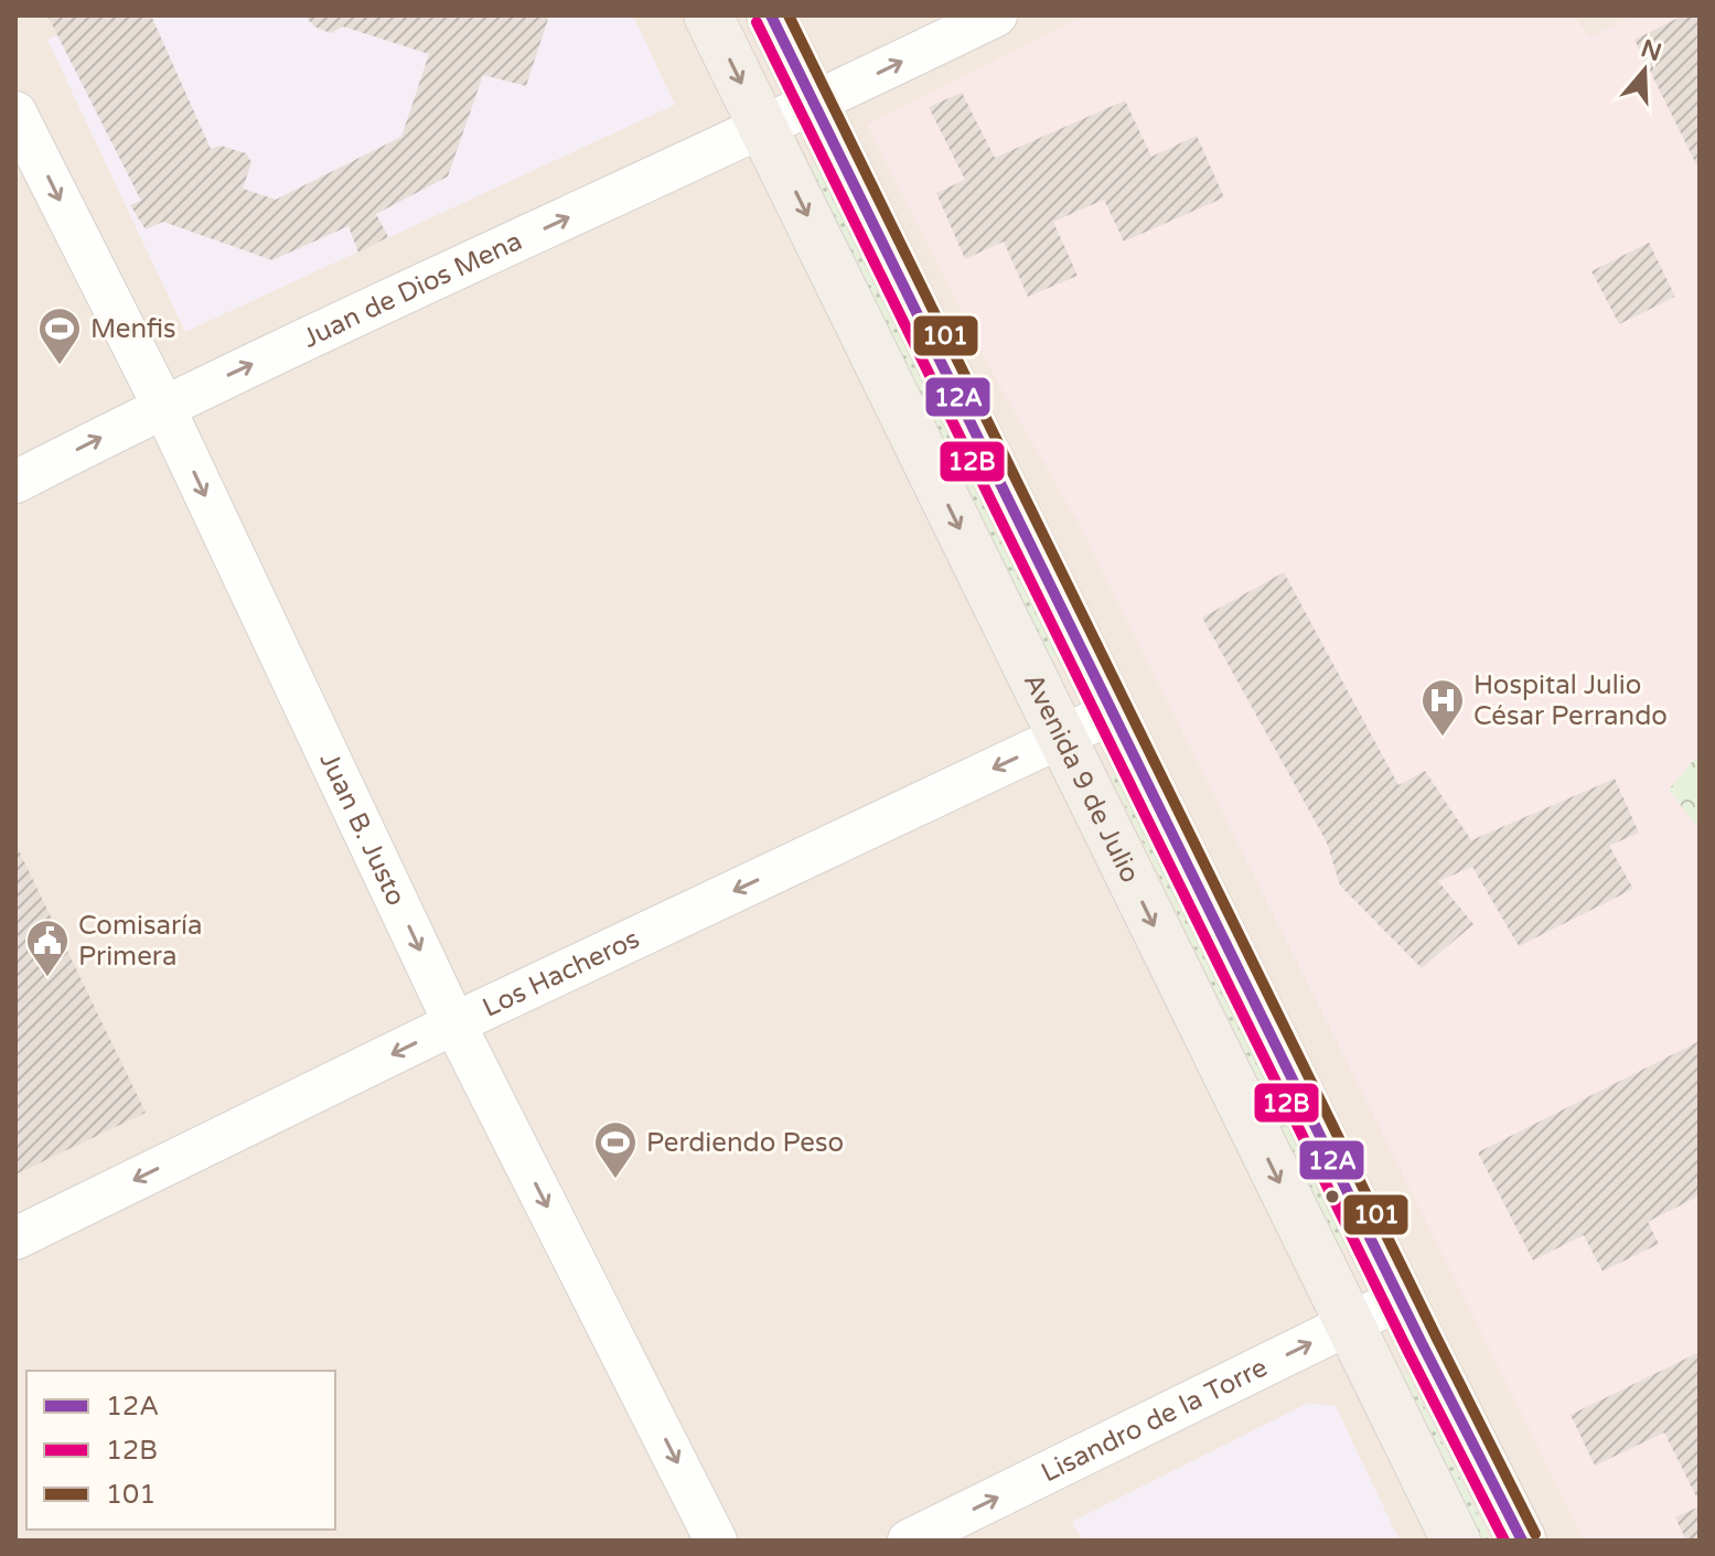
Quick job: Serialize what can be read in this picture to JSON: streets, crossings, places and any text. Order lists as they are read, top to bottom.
{
  "streets": {
    "main road": ["Avenida 9 de Julio"],
    "street": [
      "Juan de Dios Mena",
      "Juan B. Justo",
      "Los Hacheros",
      "Lisandro de la Torre"
    ]
  },
  "crossings": [
    ["Juan de Dios Mena", "Avenida 9 de Julio"],
    ["Juan de Dios Mena", "Juan B. Justo"],
    ["Avenida 9 de Julio", "Los Hacheros"],
    ["Avenida 9 de Julio", "Lisandro de la Torre"],
    ["Juan B. Justo", "Los Hacheros"]
  ],
  "one_way": [
    "Juan de Dios Mena",
    "Juan B. Justo",
    "Los Hacheros",
    "Lisandro de la Torre"
  ],
  "places": {
    "sports": ["Menfis", "Perdiendo Peso"],
    "hospital": ["Hospital Julio César Perrando"],
    "public building": ["Comisaría Primera"]
  },
  "lines": ["transit line 12A", "transit line 101", "transit line 12B"],
  "legend": ["12A", "12B", "101"],
  "north": "top"
}
